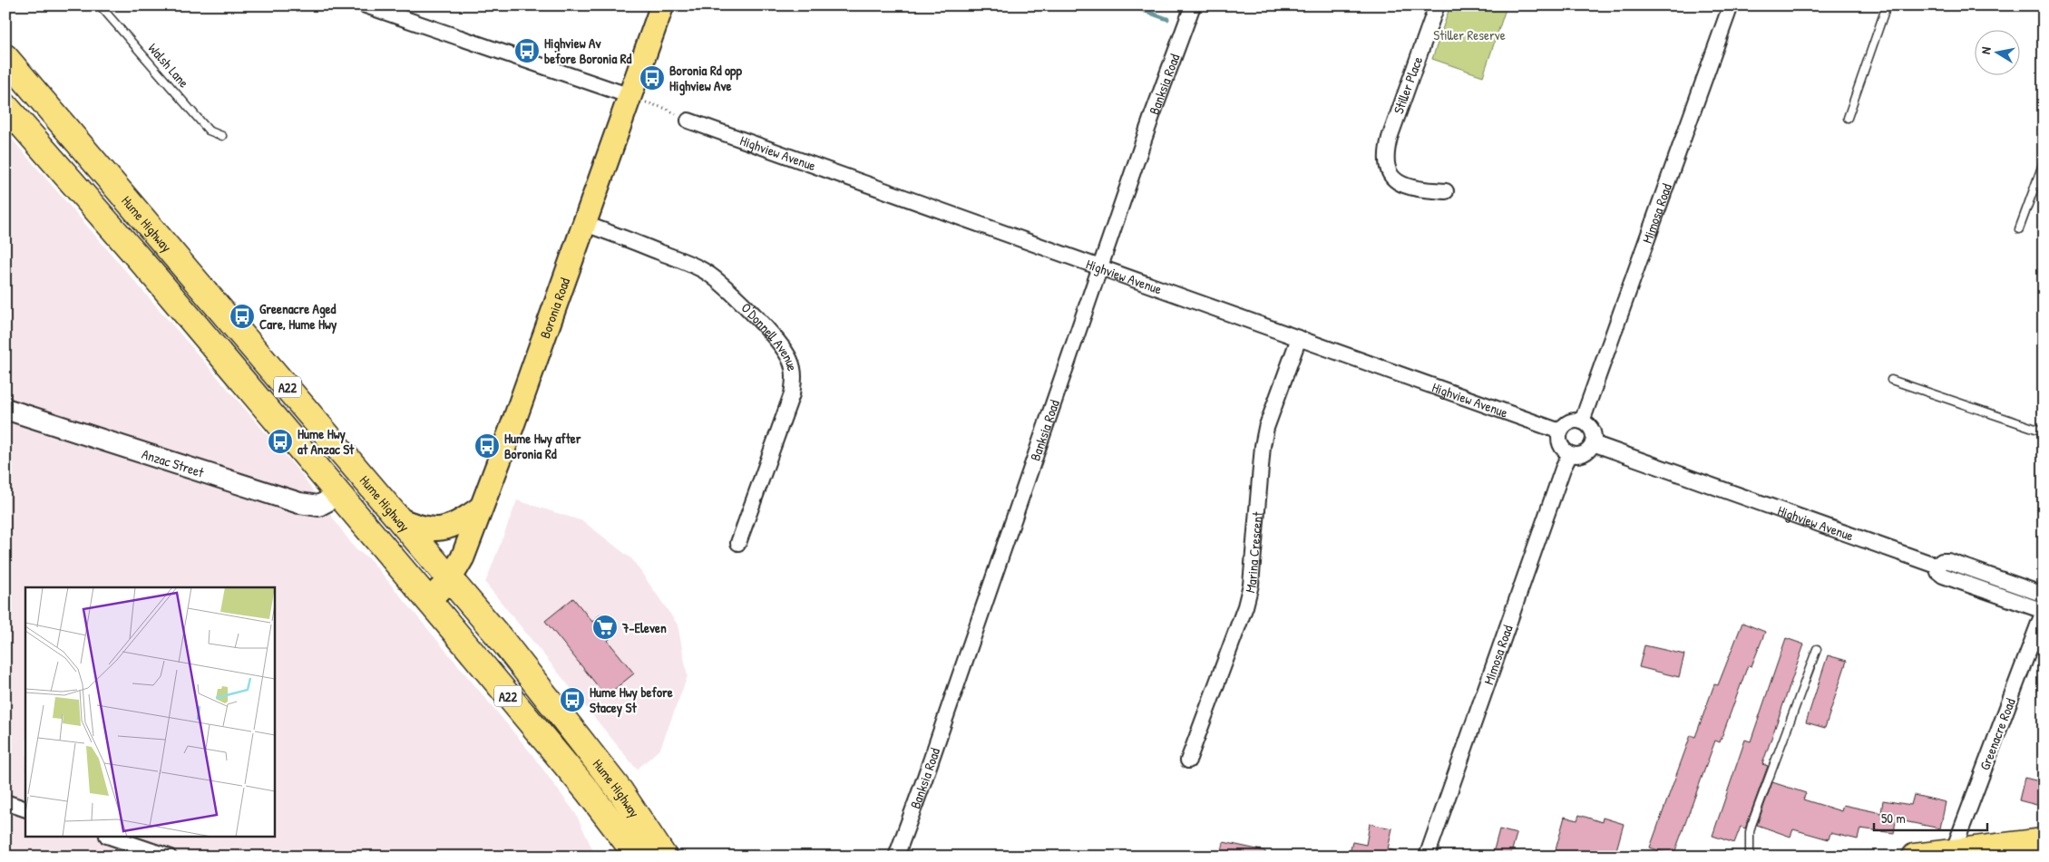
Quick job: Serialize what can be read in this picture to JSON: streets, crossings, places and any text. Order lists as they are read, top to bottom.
{
  "streets": {
    "highway": ["Hume Highway", "A22"],
    "main road": ["Boronia Road"],
    "street": [
      "Banksia Road",
      "Stiller Place",
      "Highview Avenue",
      "Mimosa Road",
      "O'Donnell Avenue",
      "Anzac Street",
      "Marina Crescent",
      "Greenacre Road"
    ],
    "lane": ["Walsh Lane"]
  },
  "crossings": [
    ["Banksia Road", "Highview Avenue"],
    ["Highview Avenue", "Mimosa Road"],
    ["Highview Avenue", "Marina Crescent"],
    ["Highview Avenue", "Greenacre Road"],
    ["Hume Highway", "Boronia Road"],
    ["Hume Highway", "Anzac Street"],
    ["Boronia Road", "O'Donnell Avenue"]
  ],
  "parks": ["Stiller Reserve"],
  "places": {
    "bus stop": [
      "Highview Av before Boronia Rd",
      "Boronia Rd opp Highview Ave",
      "Greenacre Aged Care, Hume Hwy",
      "Hume Hwy at Anzac St",
      "Hume Hwy after Boronia Rd",
      "Hume Hwy before Stacey St"
    ],
    "supermarket": ["7-Eleven"]
  },
  "scale_bar": "50 m",
  "north": "left"
}
